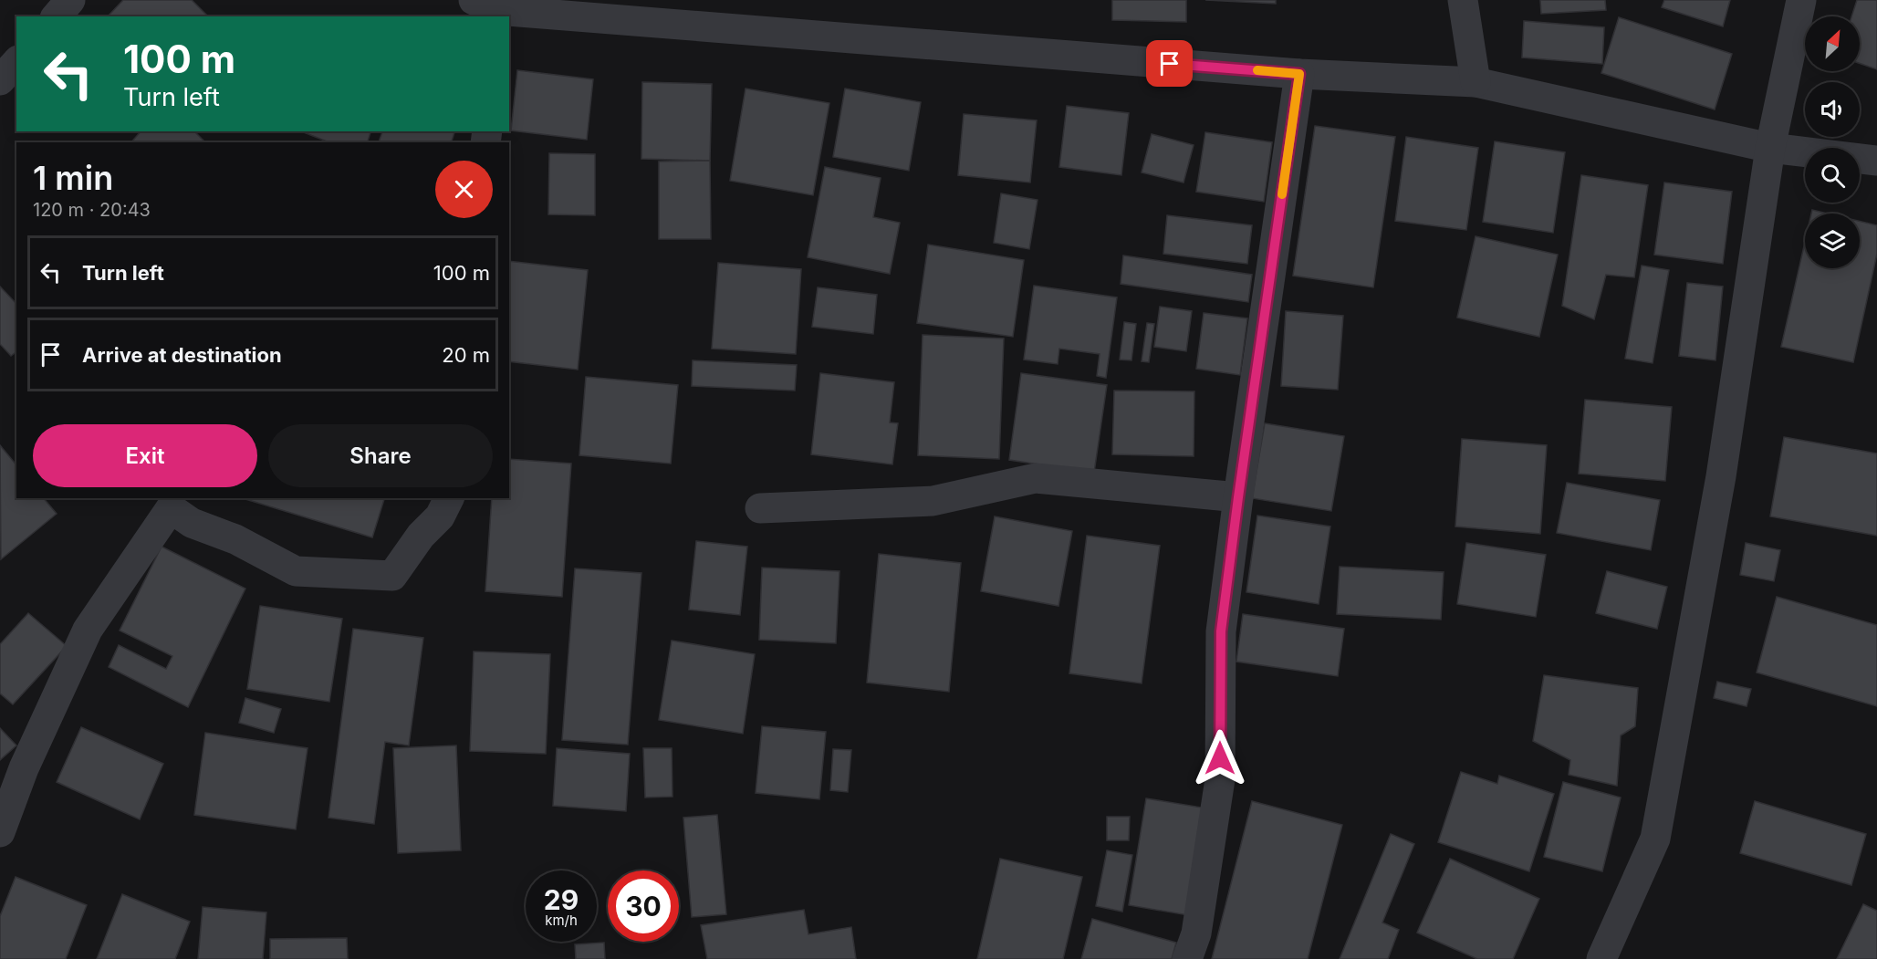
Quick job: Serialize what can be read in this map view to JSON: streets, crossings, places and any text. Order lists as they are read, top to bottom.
{
  "north": "top right",
  "page": {
    "turn": ["100 m", "Turn left"],
    "heading": ["1 min", "120 m · 20:43"],
    "list": [
      {
        "name": "Turn left",
        "value": "100 m"
      },
      {
        "name": "Arrive at destination",
        "value": "20 m"
      }
    ],
    "buttons": ["Exit", "Share"],
    "speed": "29 km/h",
    "limit": "30"
  }
}
